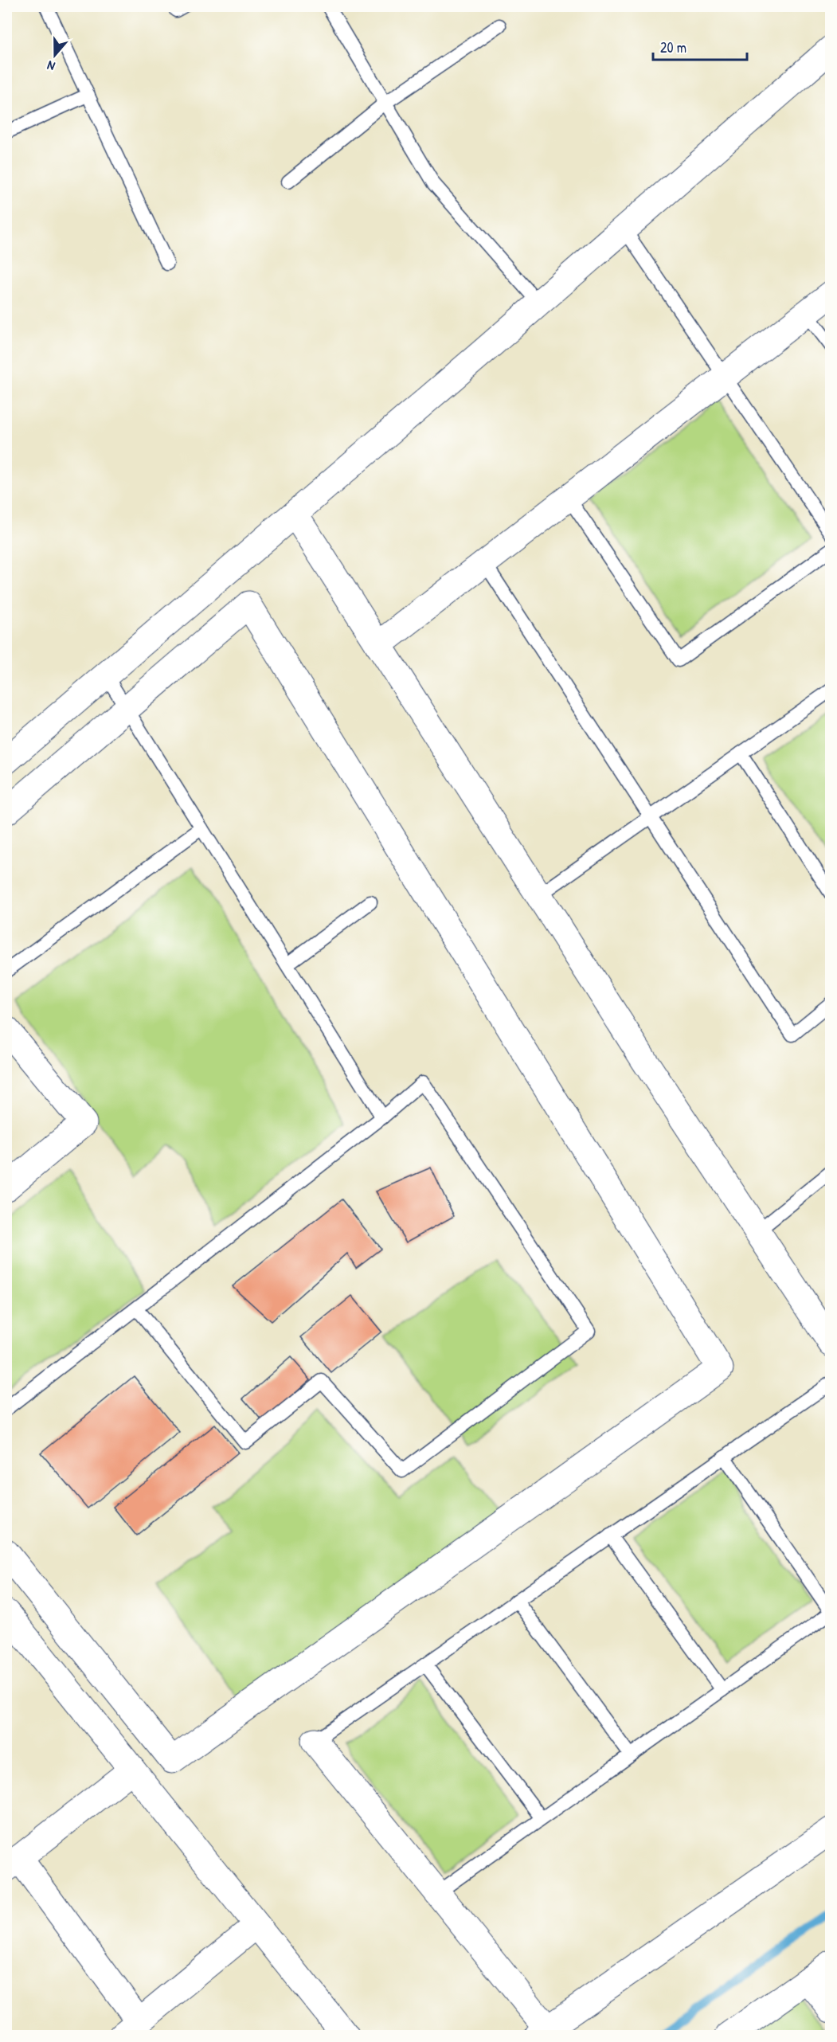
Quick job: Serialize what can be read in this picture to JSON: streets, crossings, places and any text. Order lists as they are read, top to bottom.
{
  "scale_bar": "20 m",
  "north": "bottom"
}
